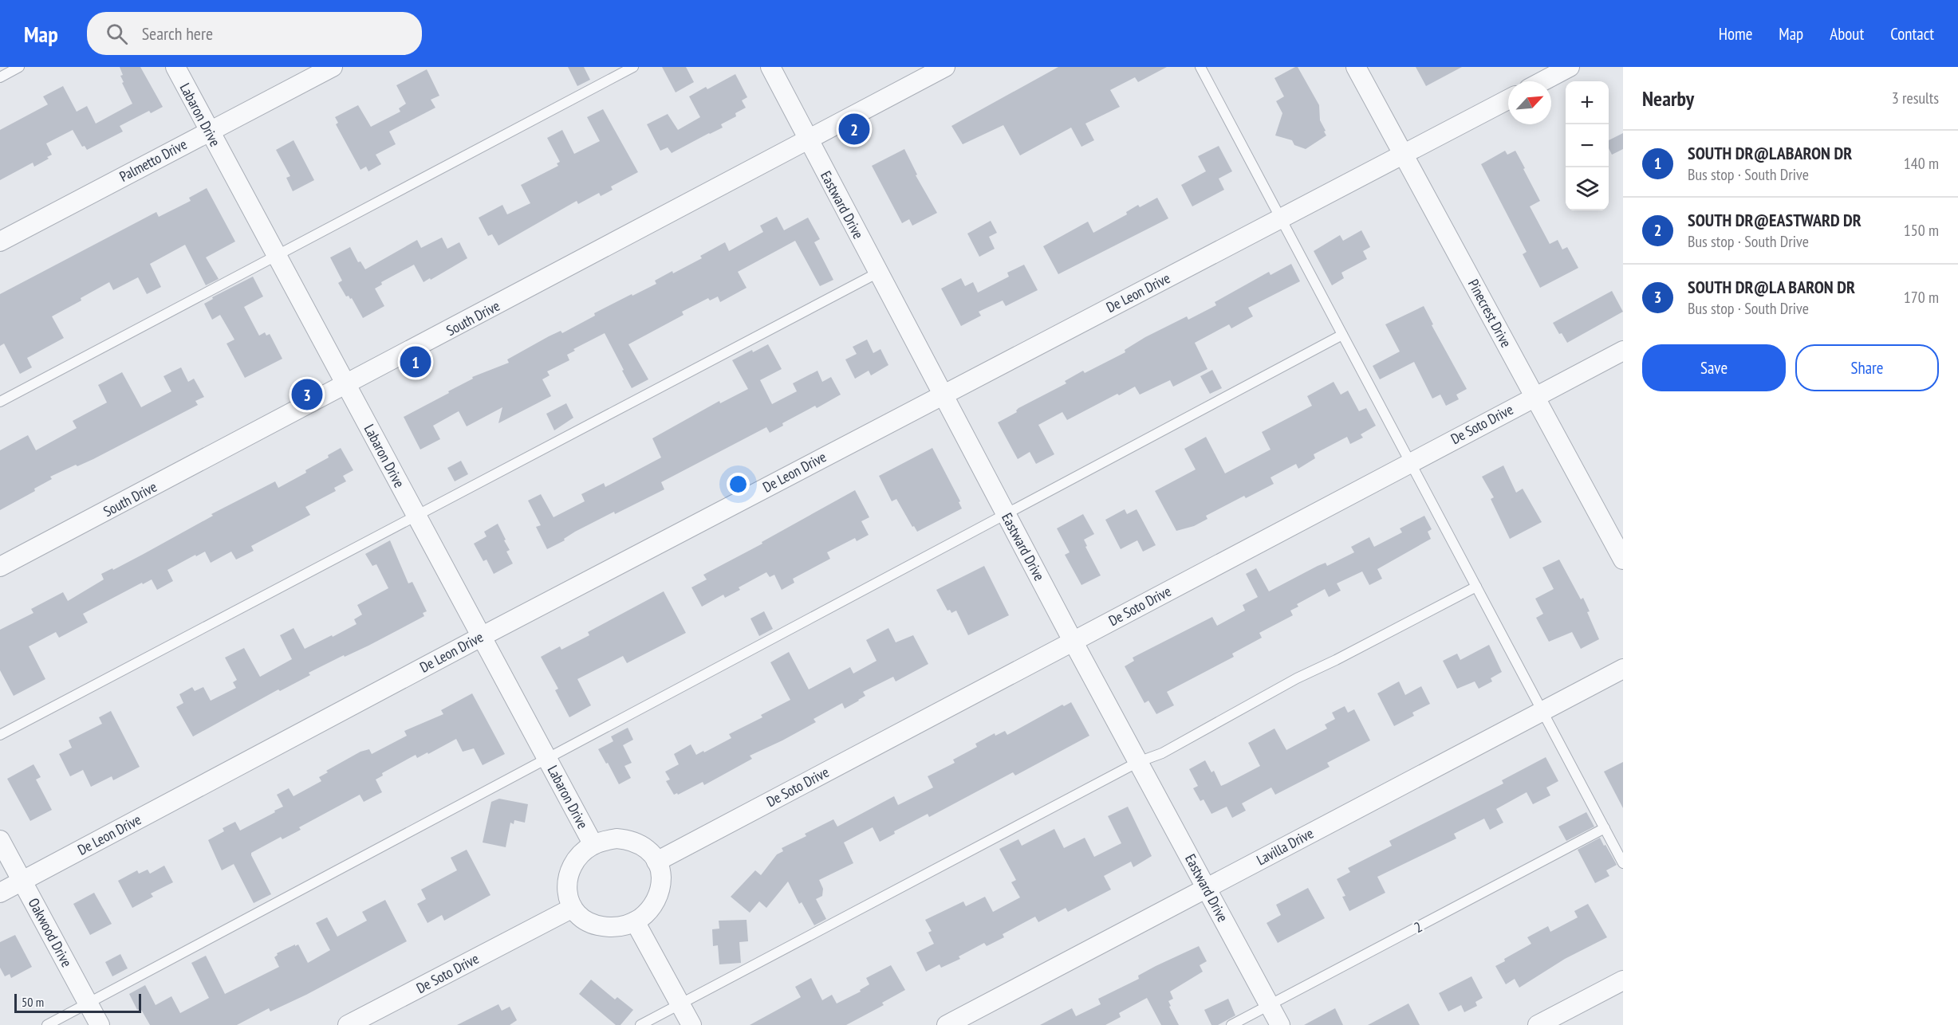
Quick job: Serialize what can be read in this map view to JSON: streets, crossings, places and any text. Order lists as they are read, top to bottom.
{
  "streets": {
    "street": [
      "Labaron Drive",
      "Palmetto Drive",
      "Eastward Drive",
      "De Leon Drive",
      "Pinecrest Drive",
      "South Drive",
      "De Soto Drive",
      "Lavilla Drive",
      "Oakwood Drive"
    ],
    "lane": ["2"]
  },
  "crossings": [
    ["Labaron Drive", "Palmetto Drive"],
    ["Labaron Drive", "De Leon Drive"],
    ["Labaron Drive", "South Drive"],
    ["Labaron Drive", "De Soto Drive"],
    ["Eastward Drive", "De Leon Drive"],
    ["Eastward Drive", "South Drive"],
    ["Eastward Drive", "De Soto Drive"],
    ["Eastward Drive", "Lavilla Drive"],
    ["Eastward Drive", "2"],
    ["De Leon Drive", "Pinecrest Drive"],
    ["De Leon Drive", "Oakwood Drive"],
    ["Pinecrest Drive", "De Soto Drive"]
  ],
  "scale_bar": "50 m",
  "north": "top right",
  "page": {
    "header": "Map",
    "search": "Search here",
    "nav": [
      "Home",
      "Map",
      "About",
      "Contact"
    ],
    "heading": ["Nearby", "3 results"],
    "map_buttons": ["+", "−"],
    "pins": ["2", "1", "3"],
    "list": [
      {
        "mark": "1",
        "name": "SOUTH DR@LABARON DR",
        "note": "Bus stop · South Drive",
        "value": "140 m"
      },
      {
        "mark": "2",
        "name": "SOUTH DR@EASTWARD DR",
        "note": "Bus stop · South Drive",
        "value": "150 m"
      },
      {
        "mark": "3",
        "name": "SOUTH DR@LA BARON DR",
        "note": "Bus stop · South Drive",
        "value": "170 m"
      }
    ],
    "buttons": ["Save", "Share"],
    "scale": "50 m"
  }
}
